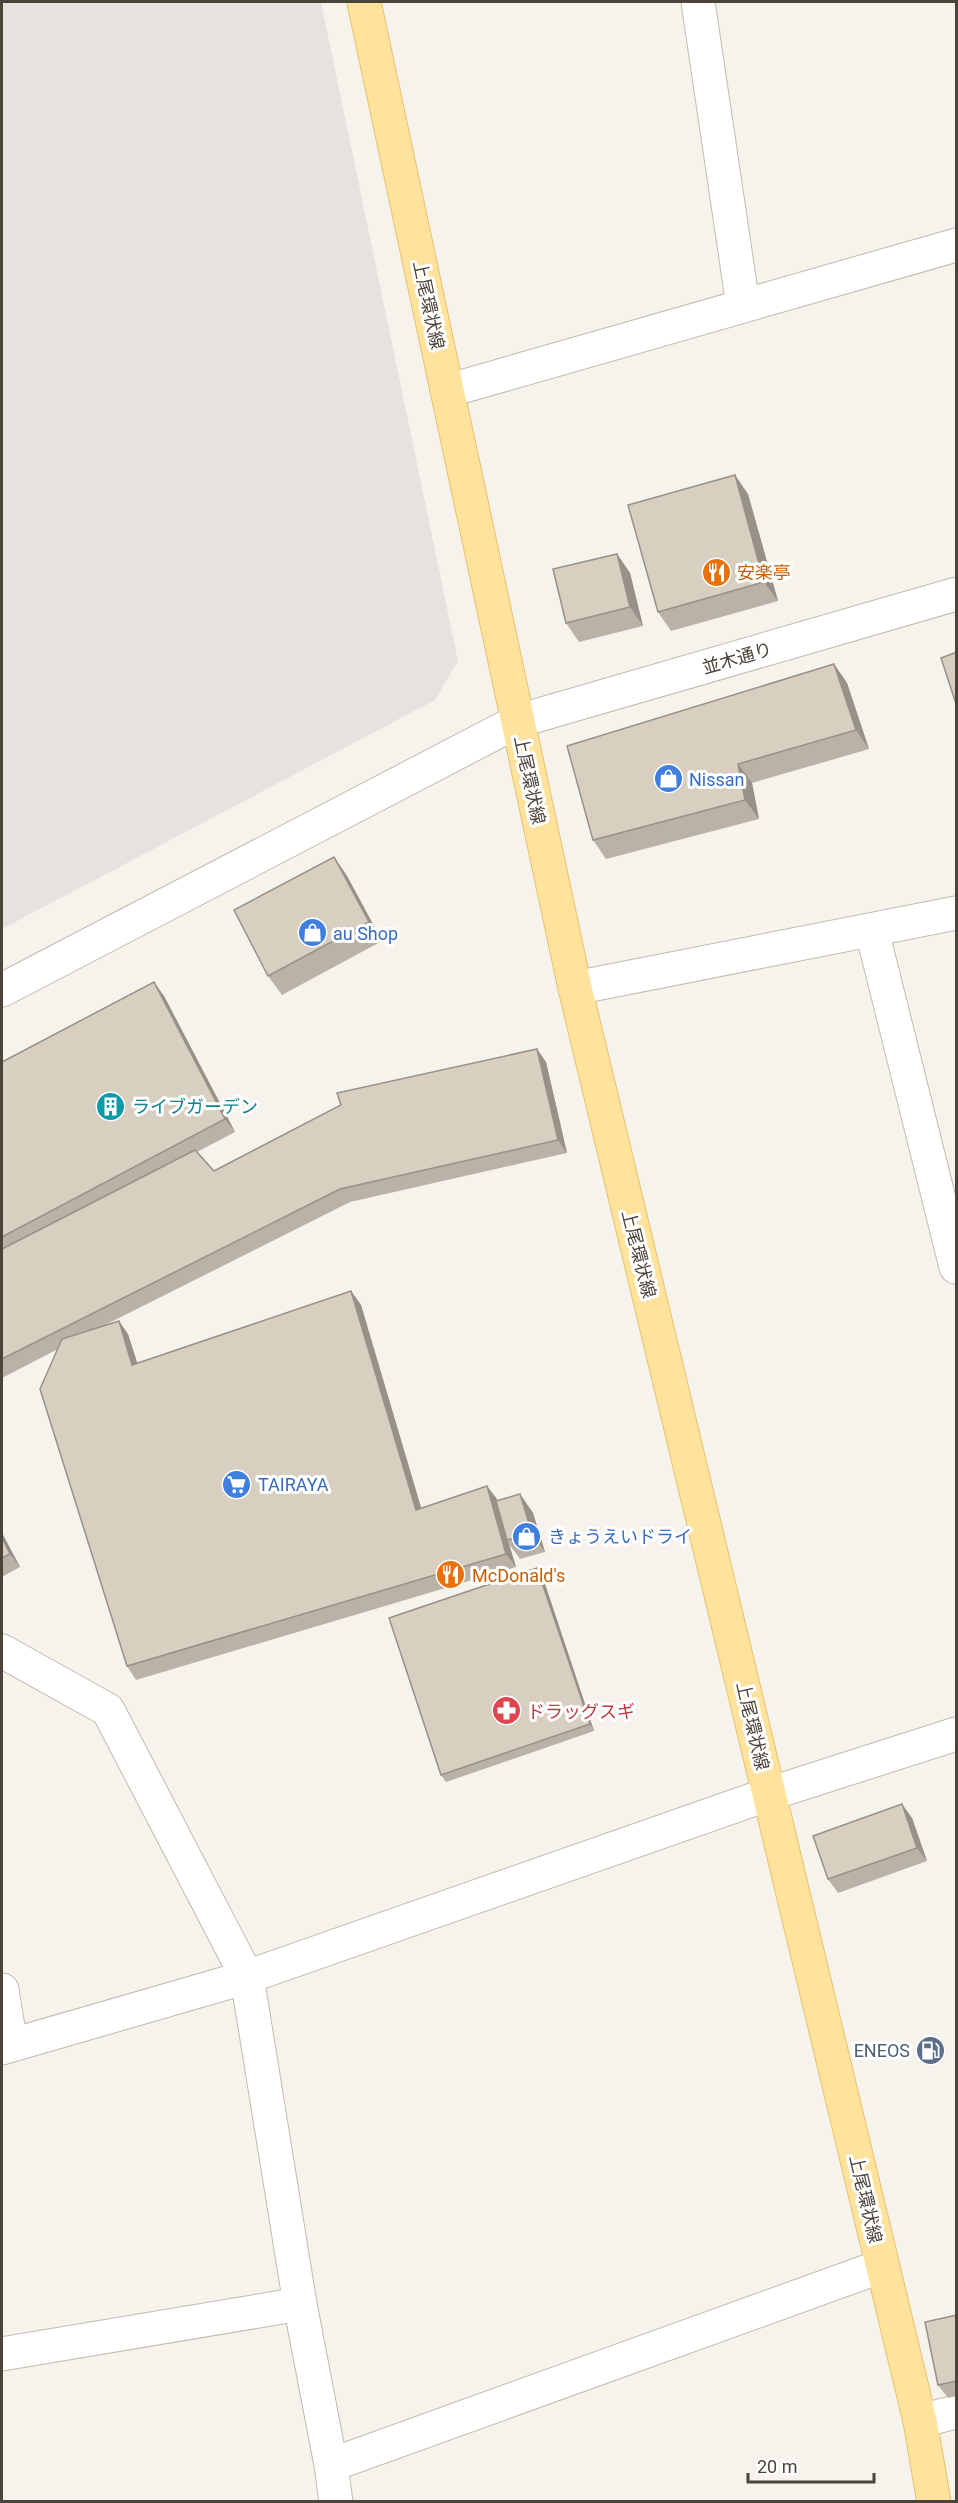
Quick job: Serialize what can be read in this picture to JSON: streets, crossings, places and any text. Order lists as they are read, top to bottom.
{
  "streets": {
    "main road": ["上尾環状線"],
    "street": ["並木通り"]
  },
  "crossings": [
    ["上尾環状線", "並木通り"]
  ],
  "places": {
    "restaurant": ["安楽亭", "McDonald's"],
    "shop": ["Nissan", "au Shop", "きょうえいドライ"],
    "building": ["ライブガーデン"],
    "supermarket": ["TAIRAYA"],
    "pharmacy": ["ドラッグスギ"],
    "fuel station": ["ENEOS"]
  },
  "scale_bar": "20 m"
}
